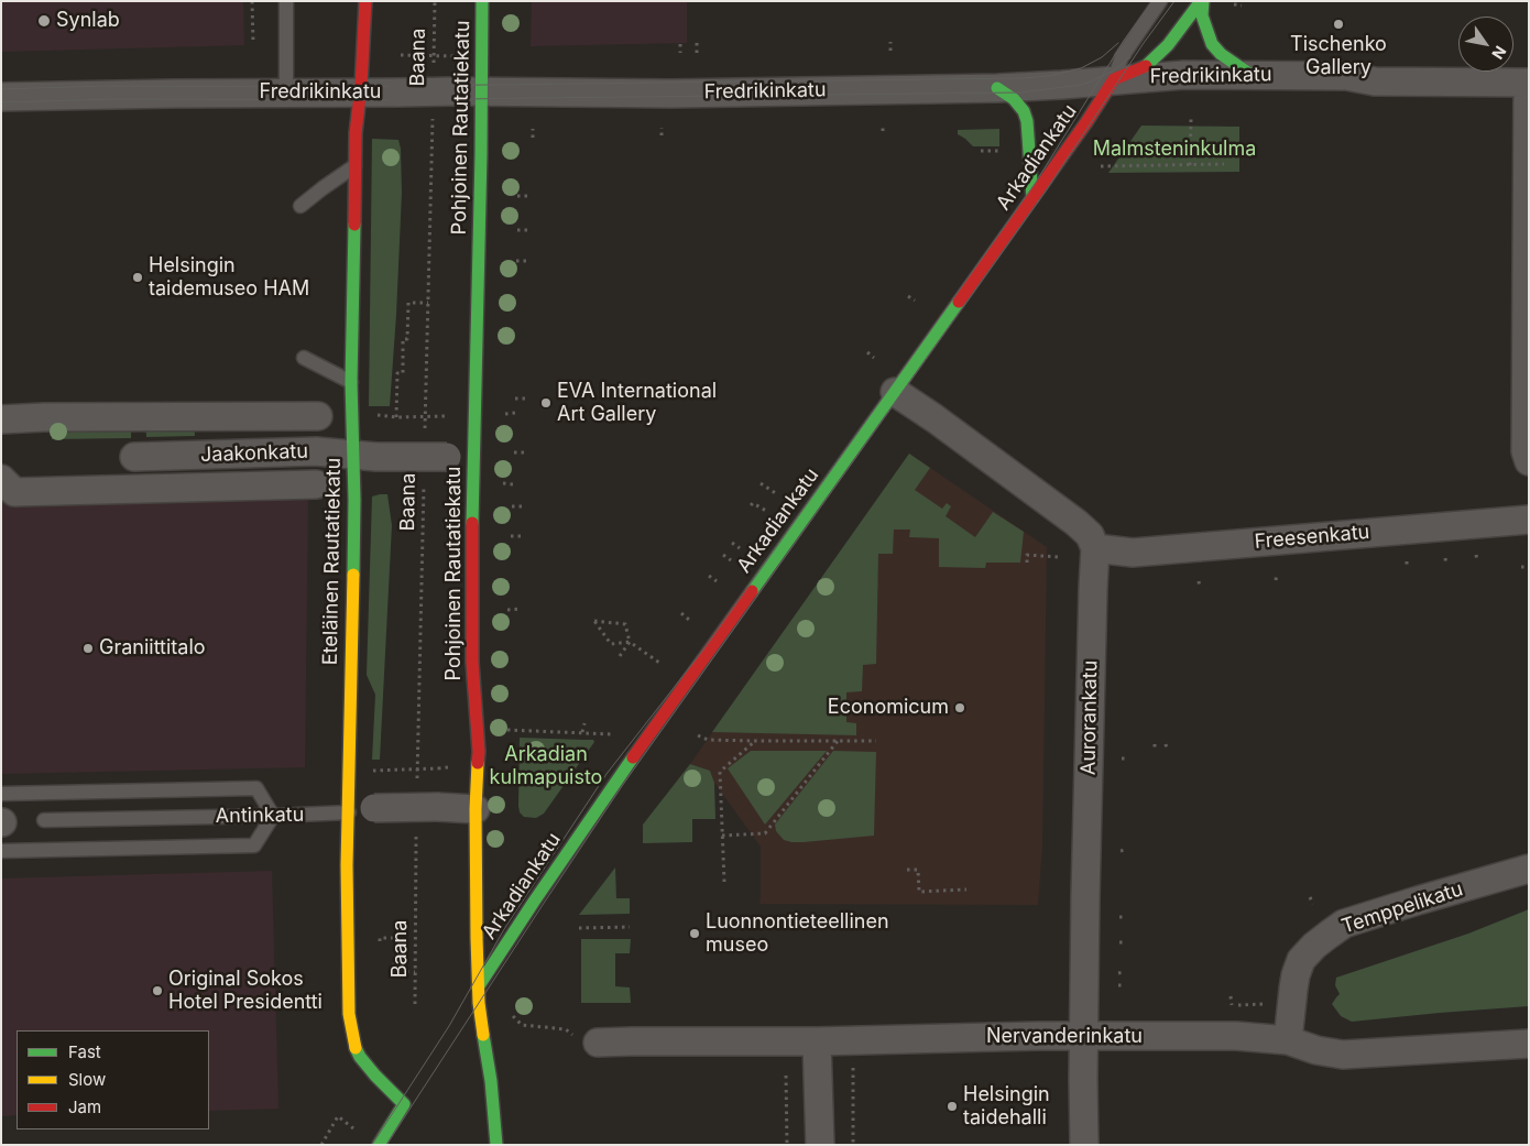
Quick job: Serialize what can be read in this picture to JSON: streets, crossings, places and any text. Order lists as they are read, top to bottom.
{
  "streets": {
    "main road": ["Pohjoinen Rautatiekatu", "Arkadiankatu", "Eteläinen Rautatiekatu"],
    "street": [
      "Fredrikinkatu",
      "Jaakonkatu",
      "Freesenkatu",
      "Aurorankatu",
      "Antinkatu",
      "Temppelikatu",
      "Nervanderinkatu"
    ],
    "path": ["Baana"]
  },
  "crossings": [
    ["Fredrikinkatu", "Pohjoinen Rautatiekatu"],
    ["Fredrikinkatu", "Arkadiankatu"],
    ["Fredrikinkatu", "Eteläinen Rautatiekatu"],
    ["Pohjoinen Rautatiekatu", "Arkadiankatu"],
    ["Pohjoinen Rautatiekatu", "Jaakonkatu"],
    ["Pohjoinen Rautatiekatu", "Antinkatu"],
    ["Jaakonkatu", "Eteläinen Rautatiekatu"],
    ["Freesenkatu", "Aurorankatu"],
    ["Eteläinen Rautatiekatu", "Antinkatu"],
    ["Aurorankatu", "Nervanderinkatu"],
    ["Temppelikatu", "Nervanderinkatu"]
  ],
  "parks": ["Malmsteninkulma", "Arkadian kulmapuisto"],
  "places": [
    "Synlab",
    "Tischenko Gallery",
    "Helsingin taidemuseo HAM",
    "EVA International Art Gallery",
    "Graniittitalo",
    "Economicum",
    "Luonnontieteellinen museo",
    "Original Sokos Hotel Presidentti",
    "Helsingin taidehalli"
  ],
  "legend": ["Fast", "Slow", "Jam"],
  "north": "bottom right"
}
